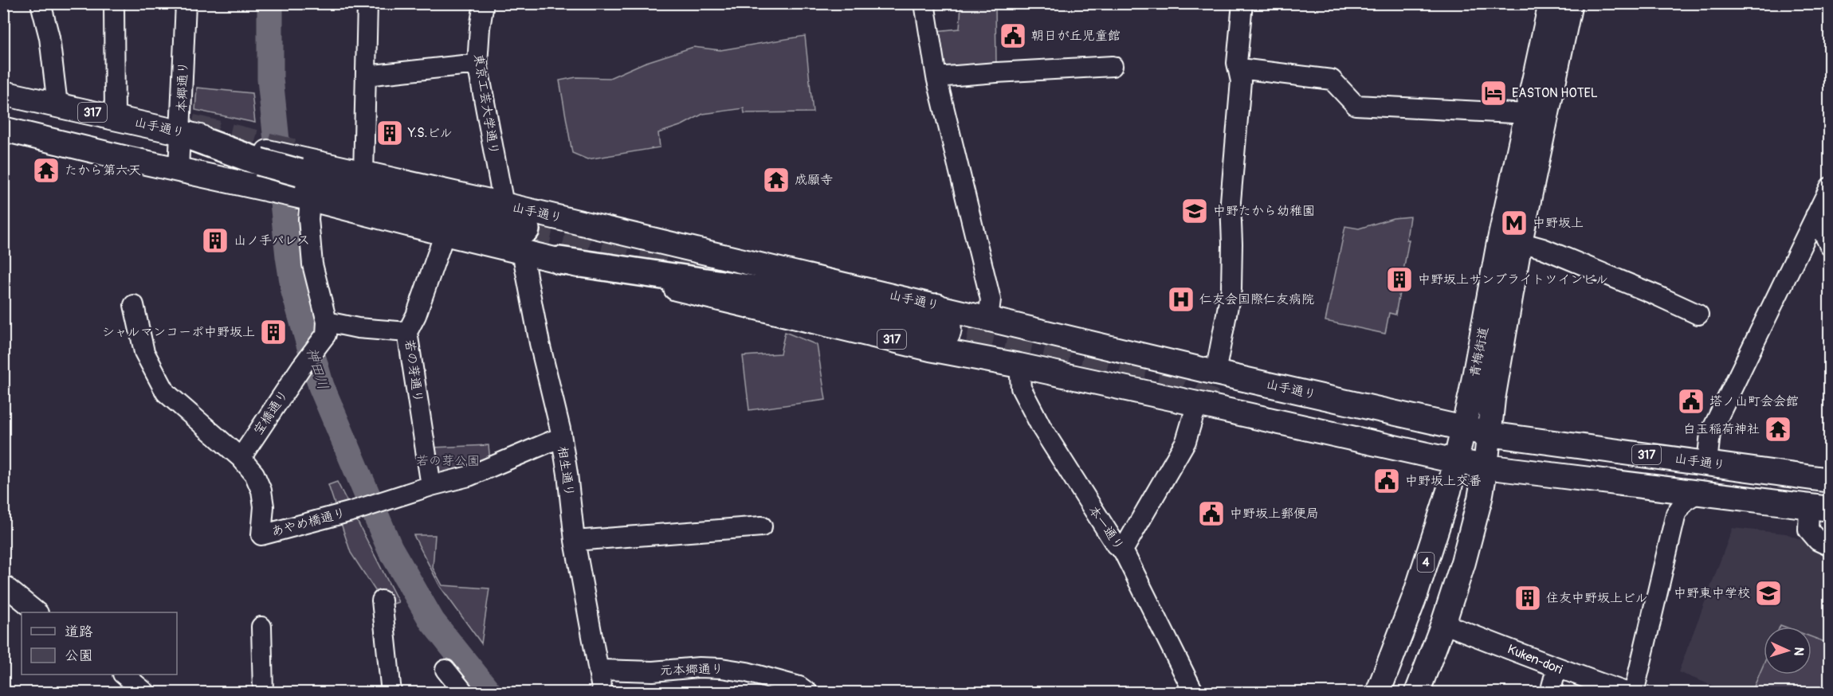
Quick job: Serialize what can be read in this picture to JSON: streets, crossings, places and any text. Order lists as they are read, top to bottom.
{
  "streets": {
    "main road": [
      "317",
      "山手通り",
      "青梅街道",
      "4"
    ],
    "street": [
      "本郷通り",
      "東京工芸大学通り",
      "若の芽通り",
      "宝橋通り",
      "相生通り",
      "あやめ橋通り",
      "本一通り",
      "Kuken-dori",
      "元本郷通り"
    ]
  },
  "crossings": [
    ["本郷通り", "山手通り"],
    ["東京工芸大学通り", "山手通り"],
    ["山手通り", "青梅街道"],
    ["山手通り", "若の芽通り"],
    ["山手通り", "相生通り"],
    ["山手通り", "本一通り"],
    ["青梅街道", "Kuken-dori"],
    ["若の芽通り", "あやめ橋通り"],
    ["宝橋通り", "あやめ橋通り"],
    ["相生通り", "元本郷通り"]
  ],
  "water": ["神田川"],
  "parks": ["若の芽公園"],
  "places": {
    "public building": [
      "朝日が丘児童館",
      "塔ノ山町会会館",
      "中野坂上交番",
      "中野坂上郵便局"
    ],
    "hotel": ["EASTON HOTEL"],
    "building": [
      "Y.S.ビル",
      "山ノ手パレス",
      "中野坂上サンブライトツインビル",
      "シャルマンコーポ中野坂上",
      "住友中野坂上ビル"
    ],
    "temple": ["たから第六天", "成願寺", "白玉稲荷神社"],
    "school or university": ["中野たから幼稚園", "中野東中学校"],
    "metro station": ["中野坂上"],
    "hospital": ["仁友会国際仁友病院"]
  },
  "legend": ["道路", "公園"],
  "north": "right"
}
